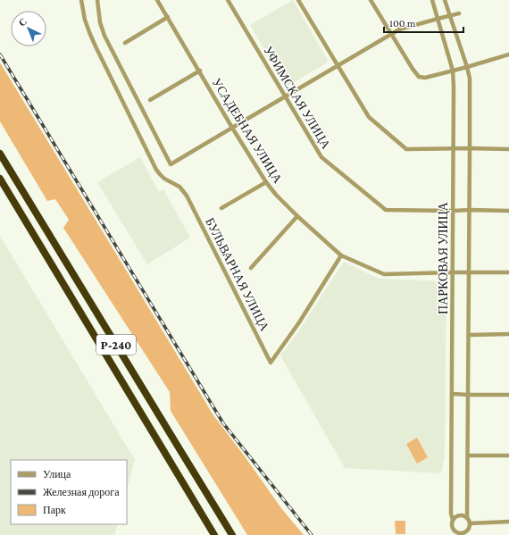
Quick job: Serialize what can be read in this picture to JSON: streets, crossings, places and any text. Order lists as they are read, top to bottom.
{
  "streets": {
    "highway": ["Р-240"],
    "street": [
      "УФИМСКАЯ УЛИЦА",
      "УСАДЕБНАЯ УЛИЦА",
      "ПАРКОВАЯ УЛИЦА",
      "БУЛЬВАРНАЯ УЛИЦА"
    ]
  },
  "crossings": [
    ["УФИМСКАЯ УЛИЦА", "ПАРКОВАЯ УЛИЦА"],
    ["УСАДЕБНАЯ УЛИЦА", "ПАРКОВАЯ УЛИЦА"],
    ["УСАДЕБНАЯ УЛИЦА", "БУЛЬВАРНАЯ УЛИЦА"]
  ],
  "legend": ["Улица", "Железная дорога", "Парк"],
  "scale_bar": "100 m",
  "north": "top left"
}
